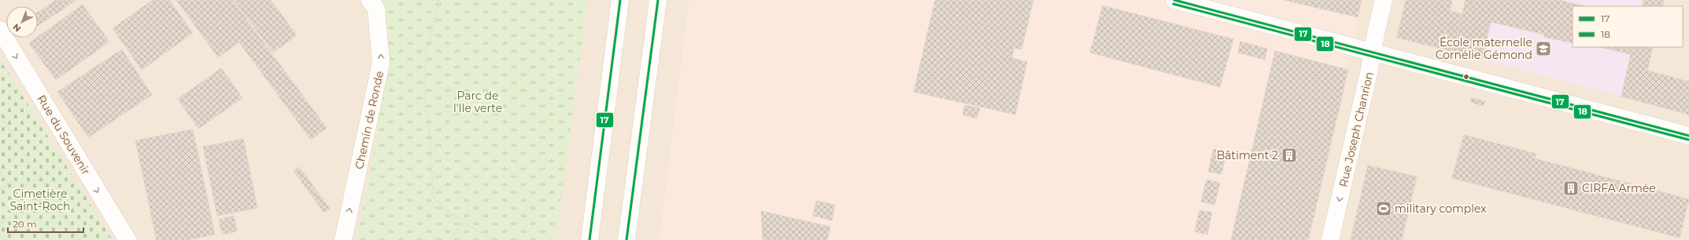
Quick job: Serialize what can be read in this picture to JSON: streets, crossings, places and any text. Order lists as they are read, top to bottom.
{
  "streets": {
    "street": ["Chemin de Ronde", "Rue Joseph Chanrion", "Rue du Souvenir"]
  },
  "one_way": ["Chemin de Ronde", "Rue Joseph Chanrion", "Rue du Souvenir"],
  "parks": ["Parc de l'Ile verte", "Cimetière Saint-Roch"],
  "places": {
    "school or university": ["École maternelle Cornélie Gémond"],
    "building": ["Bâtiment 2", "CIRFA Armée"],
    "sports": ["military complex"]
  },
  "lines": ["transit line 17", "transit line 18"],
  "legend": ["17", "18"],
  "scale_bar": "20 m",
  "north": "bottom left"
}
